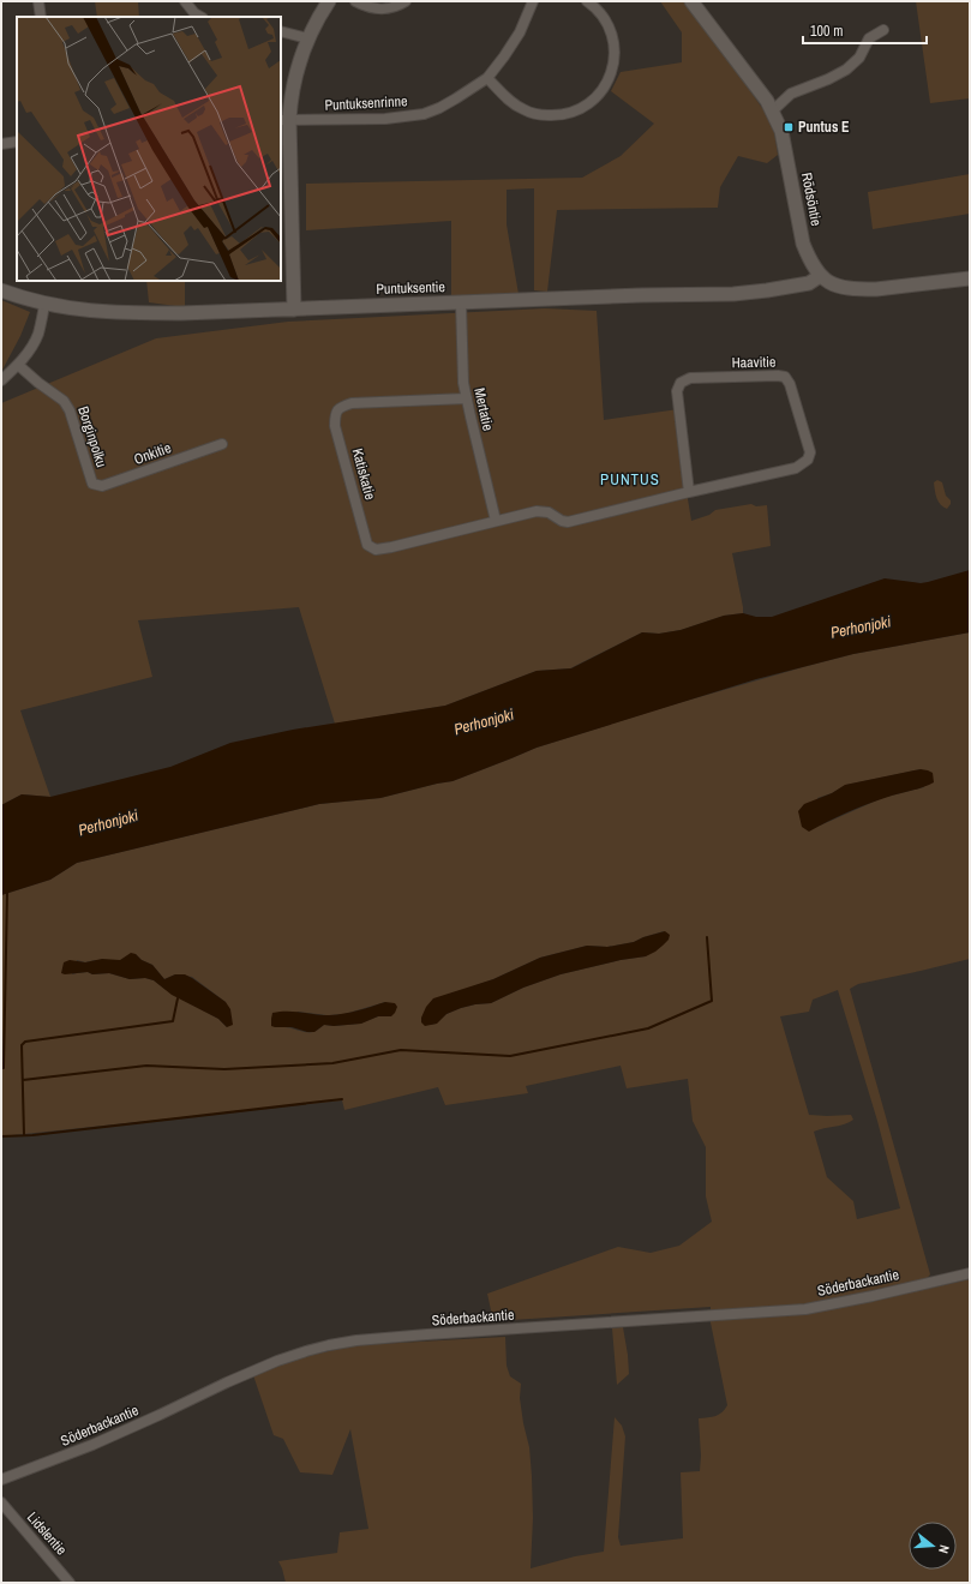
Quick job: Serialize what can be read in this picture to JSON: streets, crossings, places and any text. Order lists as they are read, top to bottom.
{
  "streets": {
    "street": [
      "Puntuksenrinne",
      "Rödsöntie",
      "Puntuksentie",
      "Haavitie",
      "Mertatie",
      "Borginpolku",
      "Onkitie",
      "Katiskatie",
      "Söderbackantie",
      "Lidslentie"
    ]
  },
  "crossings": [
    ["Rödsöntie", "Puntuksentie"],
    ["Puntuksentie", "Mertatie"],
    ["Haavitie", "Mertatie"],
    ["Haavitie", "Katiskatie"],
    ["Mertatie", "Katiskatie"],
    ["Borginpolku", "Onkitie"]
  ],
  "districts": ["PUNTUS"],
  "water": ["Perhonjoki"],
  "places": {
    "transit": ["Puntus E"]
  },
  "scale_bar": "100 m",
  "north": "right"
}
